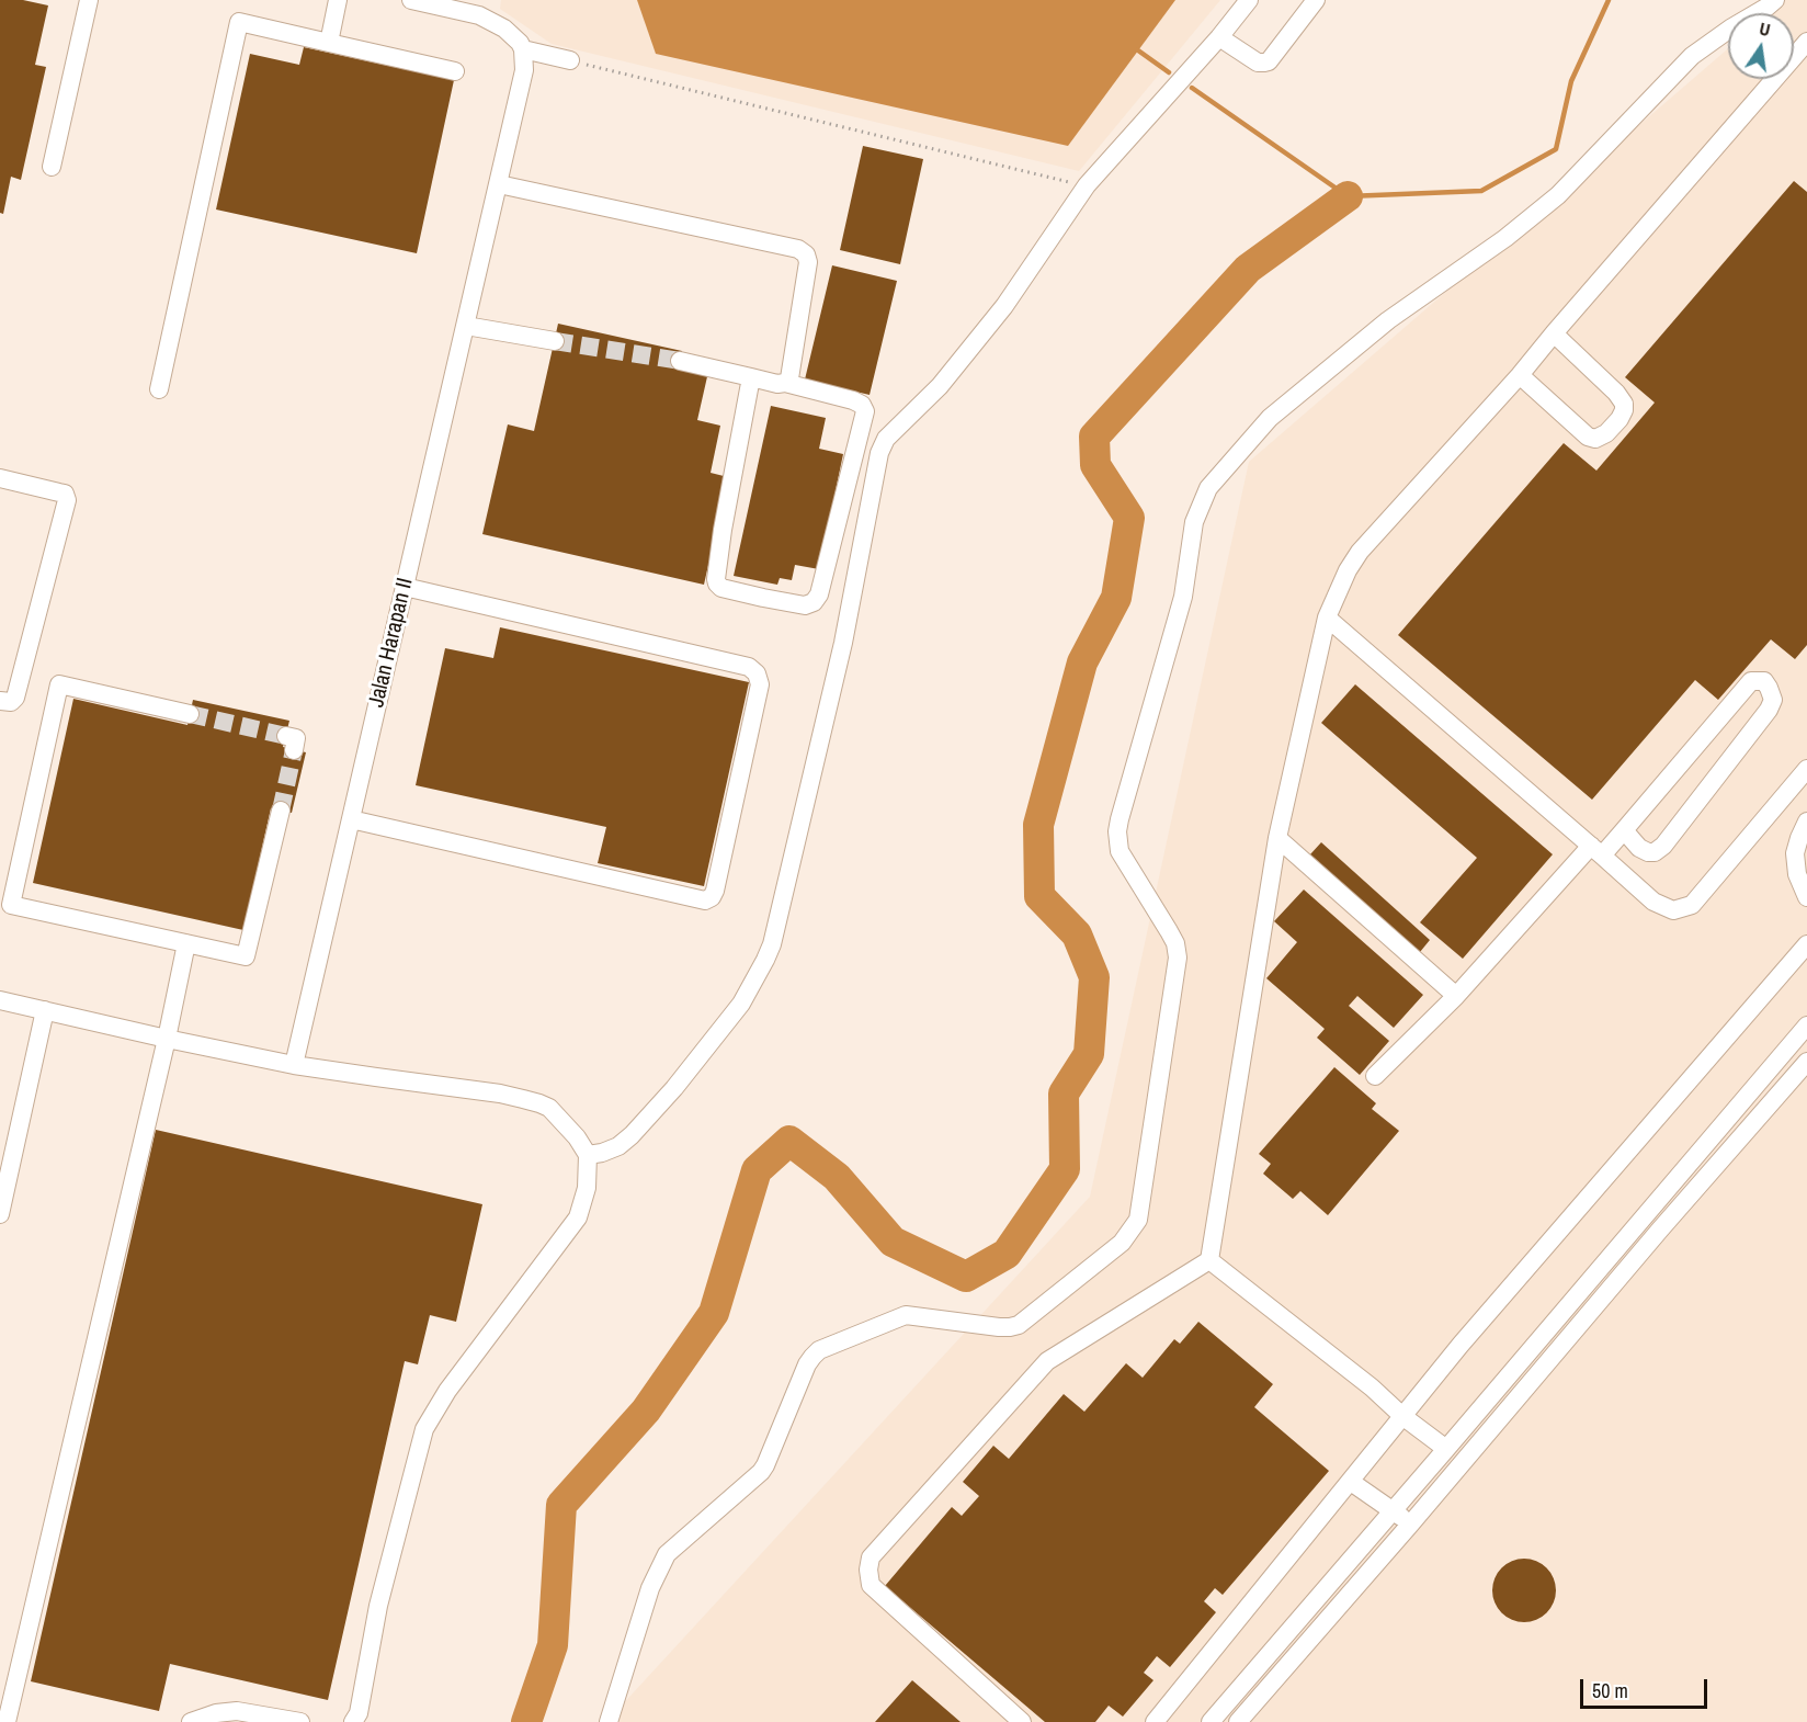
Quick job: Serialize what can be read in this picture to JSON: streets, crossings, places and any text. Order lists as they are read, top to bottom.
{
  "streets": {
    "street": ["Jalan Harapan II"]
  },
  "scale_bar": "50 m",
  "north": "top"
}
